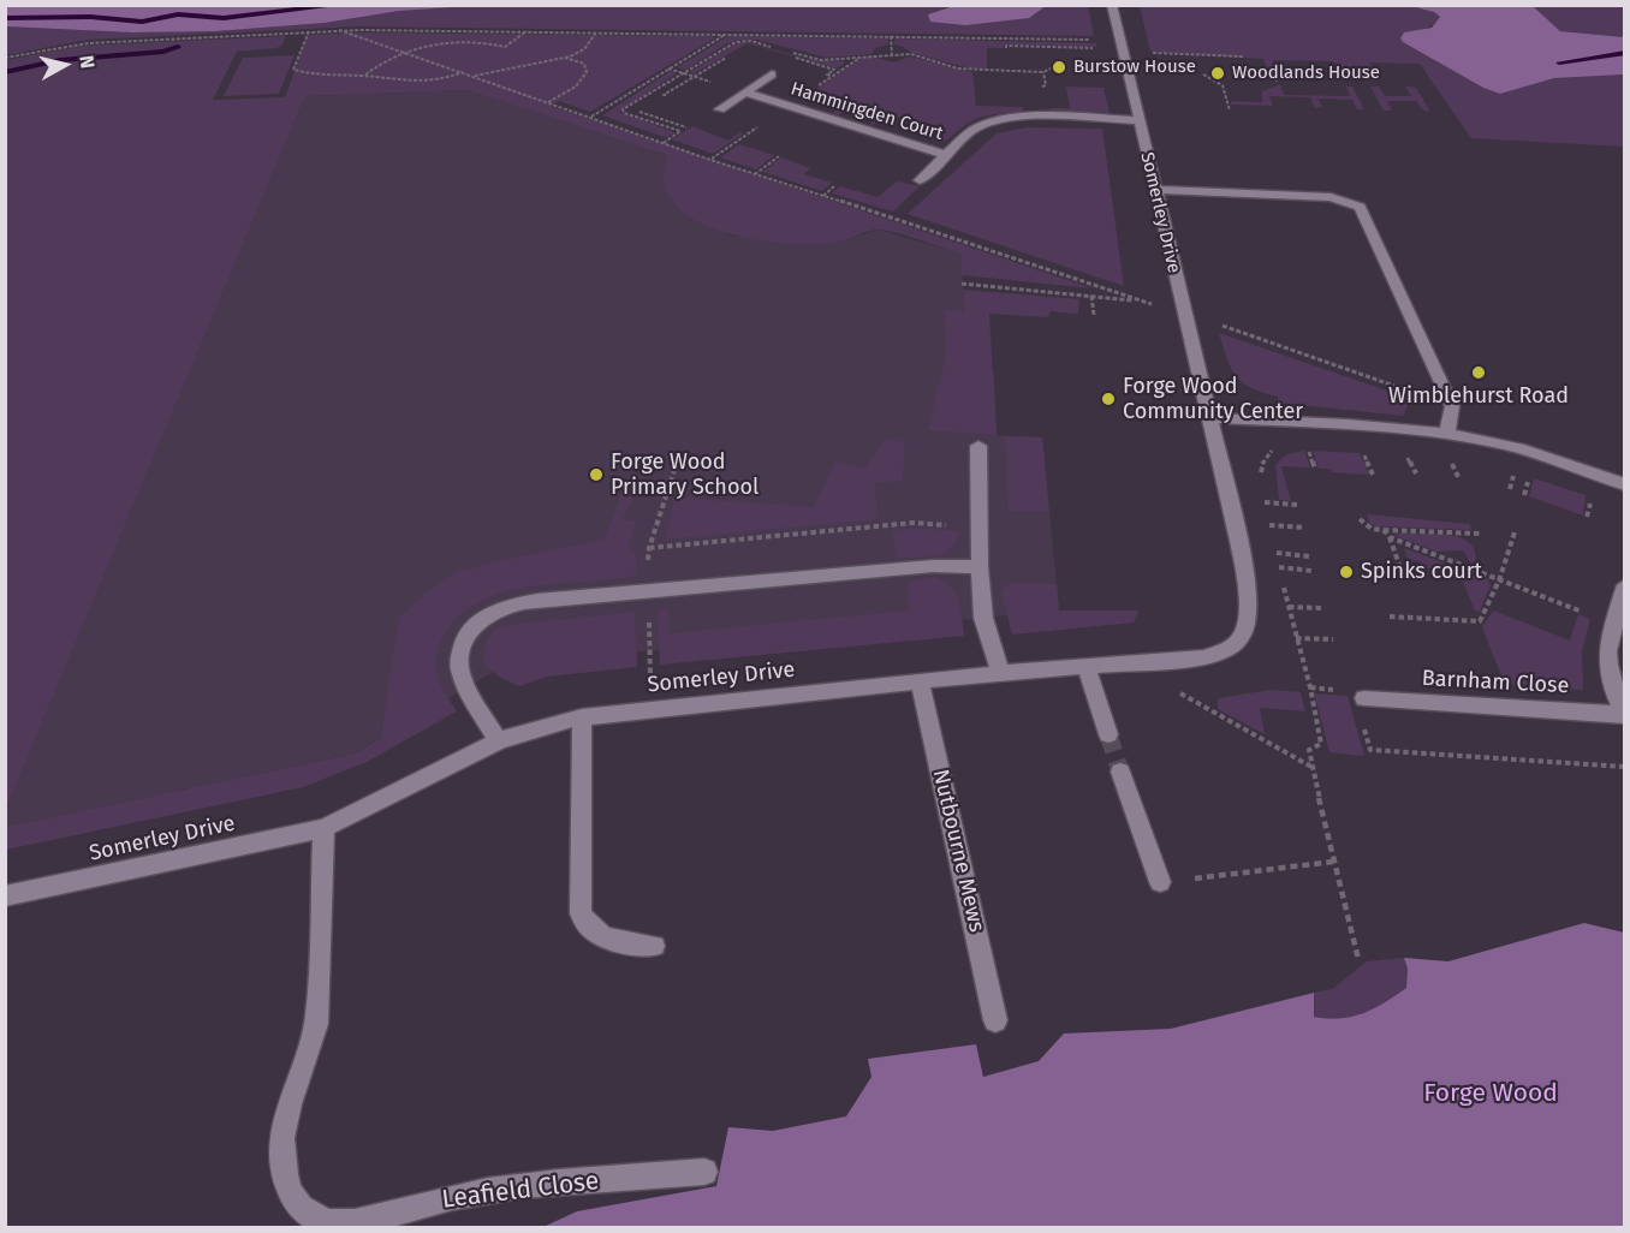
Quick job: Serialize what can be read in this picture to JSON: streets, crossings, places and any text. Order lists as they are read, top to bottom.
{
  "streets": {
    "street": [
      "Hammingden Court",
      "Somerley Drive",
      "Barnham Close",
      "Nutbourne Mews",
      "Leafield Close"
    ]
  },
  "crossings": [
    ["Hammingden Court", "Somerley Drive"],
    ["Somerley Drive", "Nutbourne Mews"],
    ["Somerley Drive", "Leafield Close"]
  ],
  "parks": ["Forge Wood"],
  "places": [
    "Burstow House",
    "Woodlands House",
    "Wimblehurst Road",
    "Forge Wood Community Center",
    "Forge Wood Primary School",
    "Spinks court"
  ],
  "north": "right"
}
